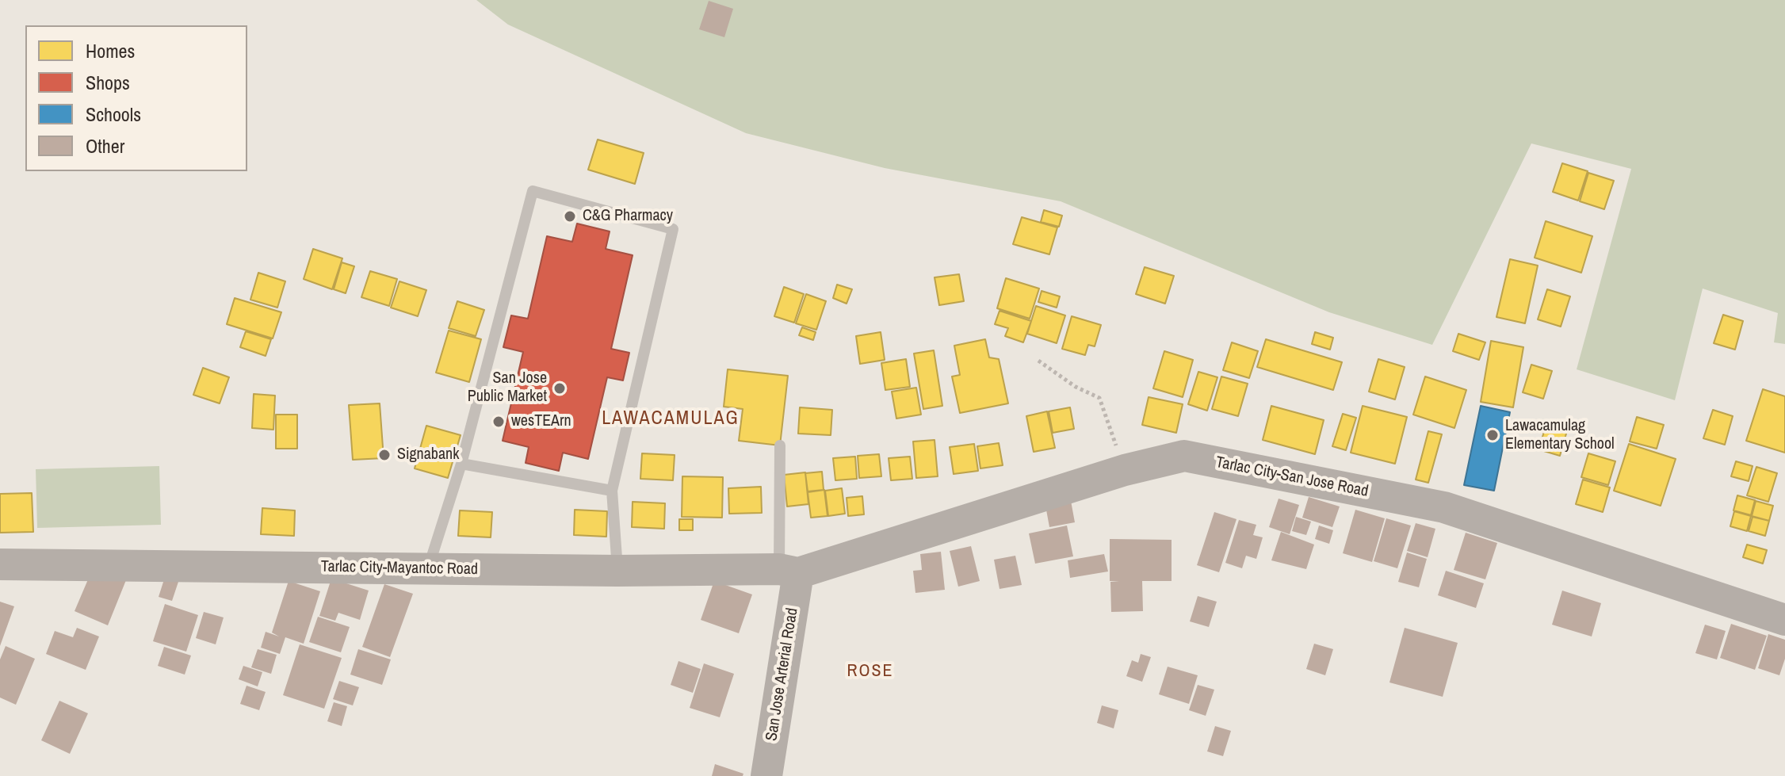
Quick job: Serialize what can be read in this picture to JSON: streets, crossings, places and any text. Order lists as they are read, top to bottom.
{
  "streets": {
    "main road": ["Tarlac City-San Jose Road", "Tarlac City-Mayantoc Road", "San Jose Arterial Road"]
  },
  "crossings": [
    ["Tarlac City-San Jose Road", "Tarlac City-Mayantoc Road"],
    ["Tarlac City-San Jose Road", "San Jose Arterial Road"],
    ["Tarlac City-Mayantoc Road", "San Jose Arterial Road"]
  ],
  "districts": ["LAWACAMULAG", "ROSE"],
  "places": [
    "C&G Pharmacy",
    "San Jose Public Market",
    "wesTEArn",
    "Lawacamulag Elementary School",
    "Signabank"
  ],
  "legend": [
    "Homes",
    "Shops",
    "Schools",
    "Other"
  ]
}
